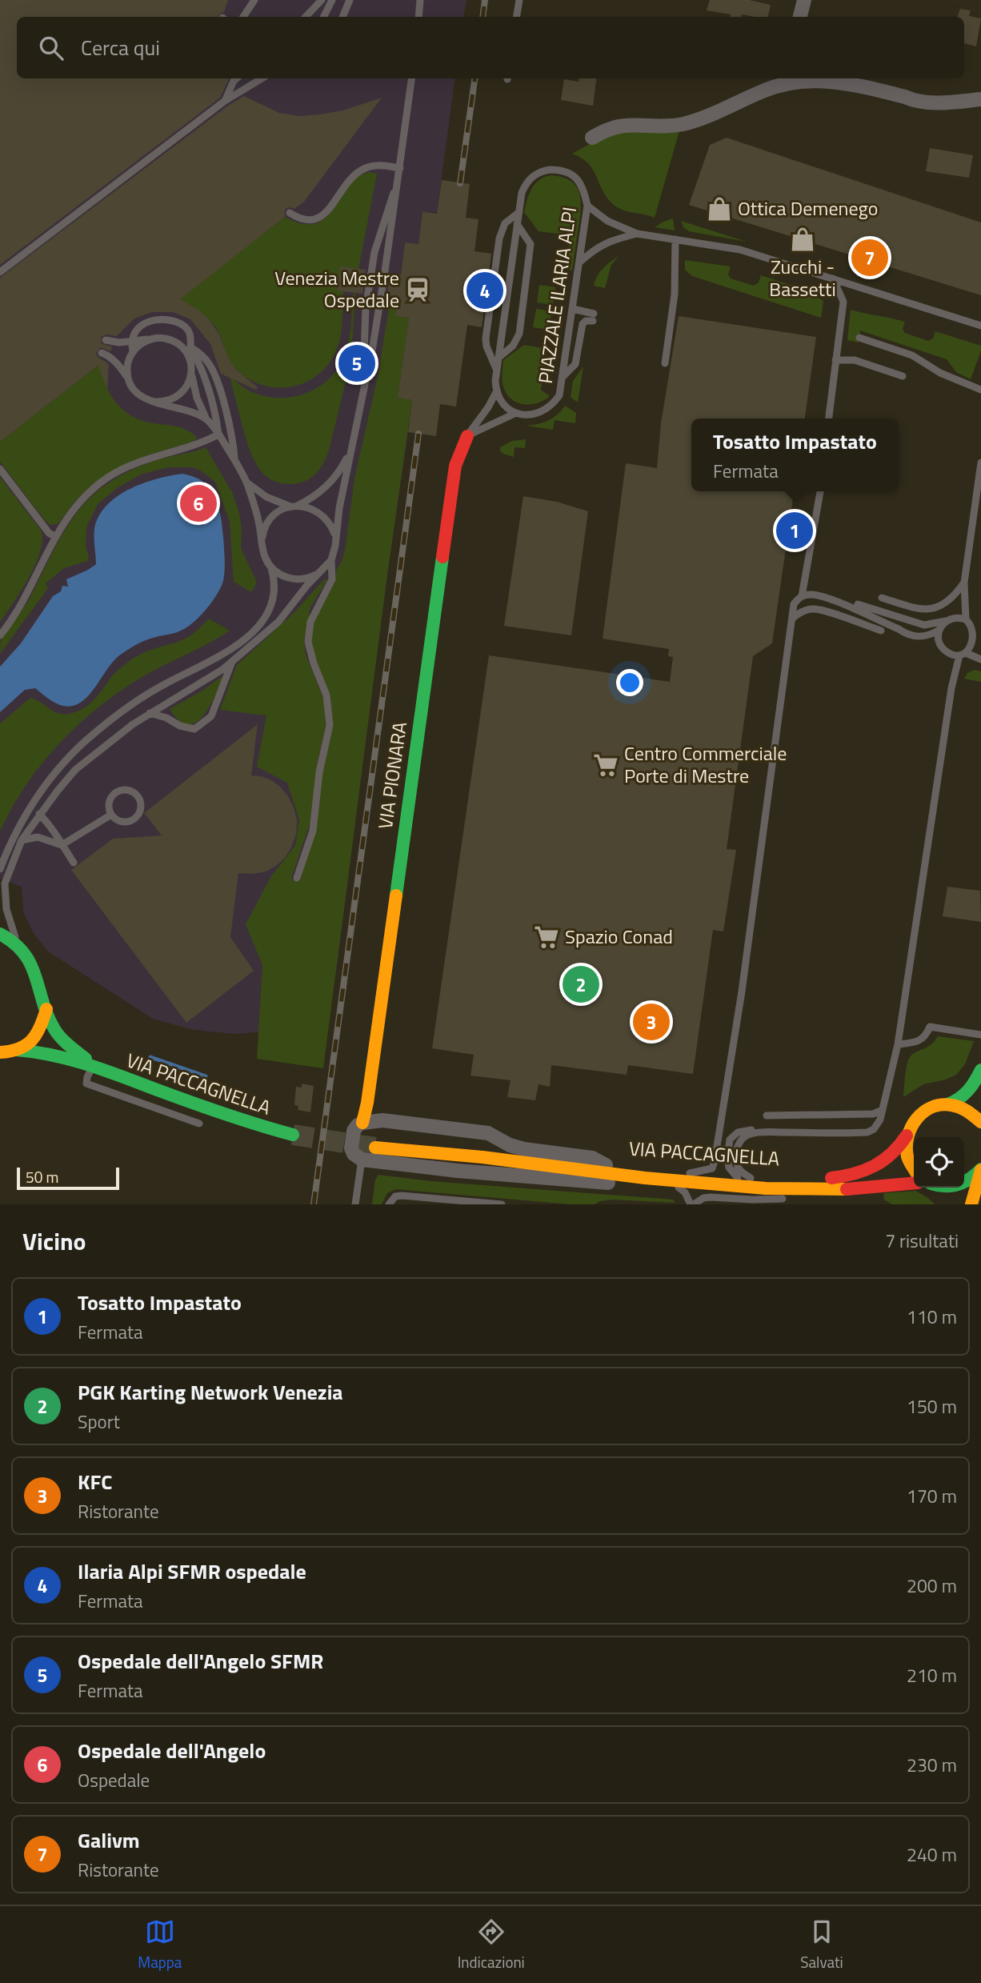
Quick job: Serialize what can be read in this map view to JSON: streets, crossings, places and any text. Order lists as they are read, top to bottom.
{
  "streets": {
    "street": ["VIA PIONARA", "VIA PACCAGNELLA"],
    "lane": ["PIAZZALE ILARIA ALPI"]
  },
  "crossings": [
    ["PIAZZALE ILARIA ALPI", "VIA PIONARA"]
  ],
  "places": {
    "shop": ["Ottica Demenego", "Zucchi - Bassetti"],
    "station": ["Venezia Mestre Ospedale"],
    "supermarket": ["Centro Commerciale Porte di Mestre", "Spazio Conad"]
  },
  "scale_bar": "50 m",
  "page": {
    "search": "Cerca qui",
    "pins": [
      "7",
      "4",
      "5",
      "6",
      "1",
      "2",
      "3"
    ],
    "popup": ["Tosatto Impastato", "Fermata"],
    "scale": "50 m",
    "heading": ["Vicino", "7 risultati"],
    "list": [
      {
        "mark": "1",
        "name": "Tosatto Impastato",
        "note": "Fermata",
        "value": "110 m"
      },
      {
        "mark": "2",
        "name": "PGK Karting Network Venezia",
        "note": "Sport",
        "value": "150 m"
      },
      {
        "mark": "3",
        "name": "KFC",
        "note": "Ristorante",
        "value": "170 m"
      },
      {
        "mark": "4",
        "name": "Ilaria Alpi SFMR ospedale",
        "note": "Fermata",
        "value": "200 m"
      },
      {
        "mark": "5",
        "name": "Ospedale dell'Angelo SFMR",
        "note": "Fermata",
        "value": "210 m"
      },
      {
        "mark": "6",
        "name": "Ospedale dell'Angelo",
        "note": "Ospedale",
        "value": "230 m"
      },
      {
        "mark": "7",
        "name": "Galivm",
        "note": "Ristorante",
        "value": "240 m"
      }
    ],
    "nav": ["Mappa", "Indicazioni", "Salvati"]
  }
}
